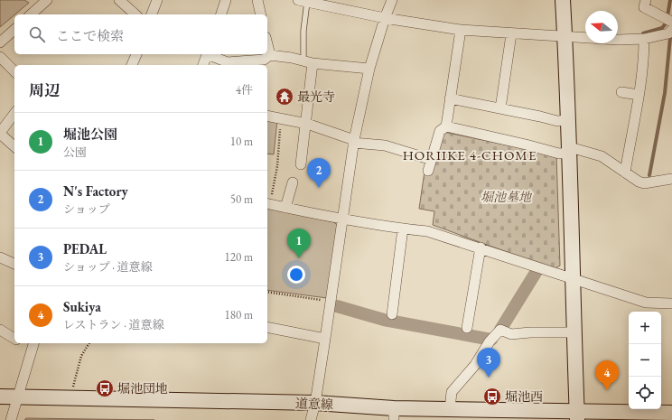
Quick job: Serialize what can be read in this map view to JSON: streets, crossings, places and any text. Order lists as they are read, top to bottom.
{
  "streets": {
    "street": ["道意線"]
  },
  "districts": ["HORIIKE 4-CHOME"],
  "parks": ["堀池墓地"],
  "places": {
    "temple": ["最光寺"],
    "bus stop": ["堀池団地", "堀池西"]
  },
  "north": "left",
  "page": {
    "search": "ここで検索",
    "heading": ["周辺", "4件"],
    "list": [
      {
        "mark": "1",
        "name": "堀池公園",
        "note": "公園",
        "value": "10 m"
      },
      {
        "mark": "2",
        "name": "N's Factory",
        "note": "ショップ",
        "value": "50 m"
      },
      {
        "mark": "3",
        "name": "PEDAL",
        "note": "ショップ · 道意線",
        "value": "120 m"
      },
      {
        "mark": "4",
        "name": "Sukiya",
        "note": "レストラン · 道意線",
        "value": "180 m"
      }
    ],
    "pins": [
      "2",
      "1",
      "3",
      "4"
    ],
    "map_buttons": ["+", "−"]
  }
}
